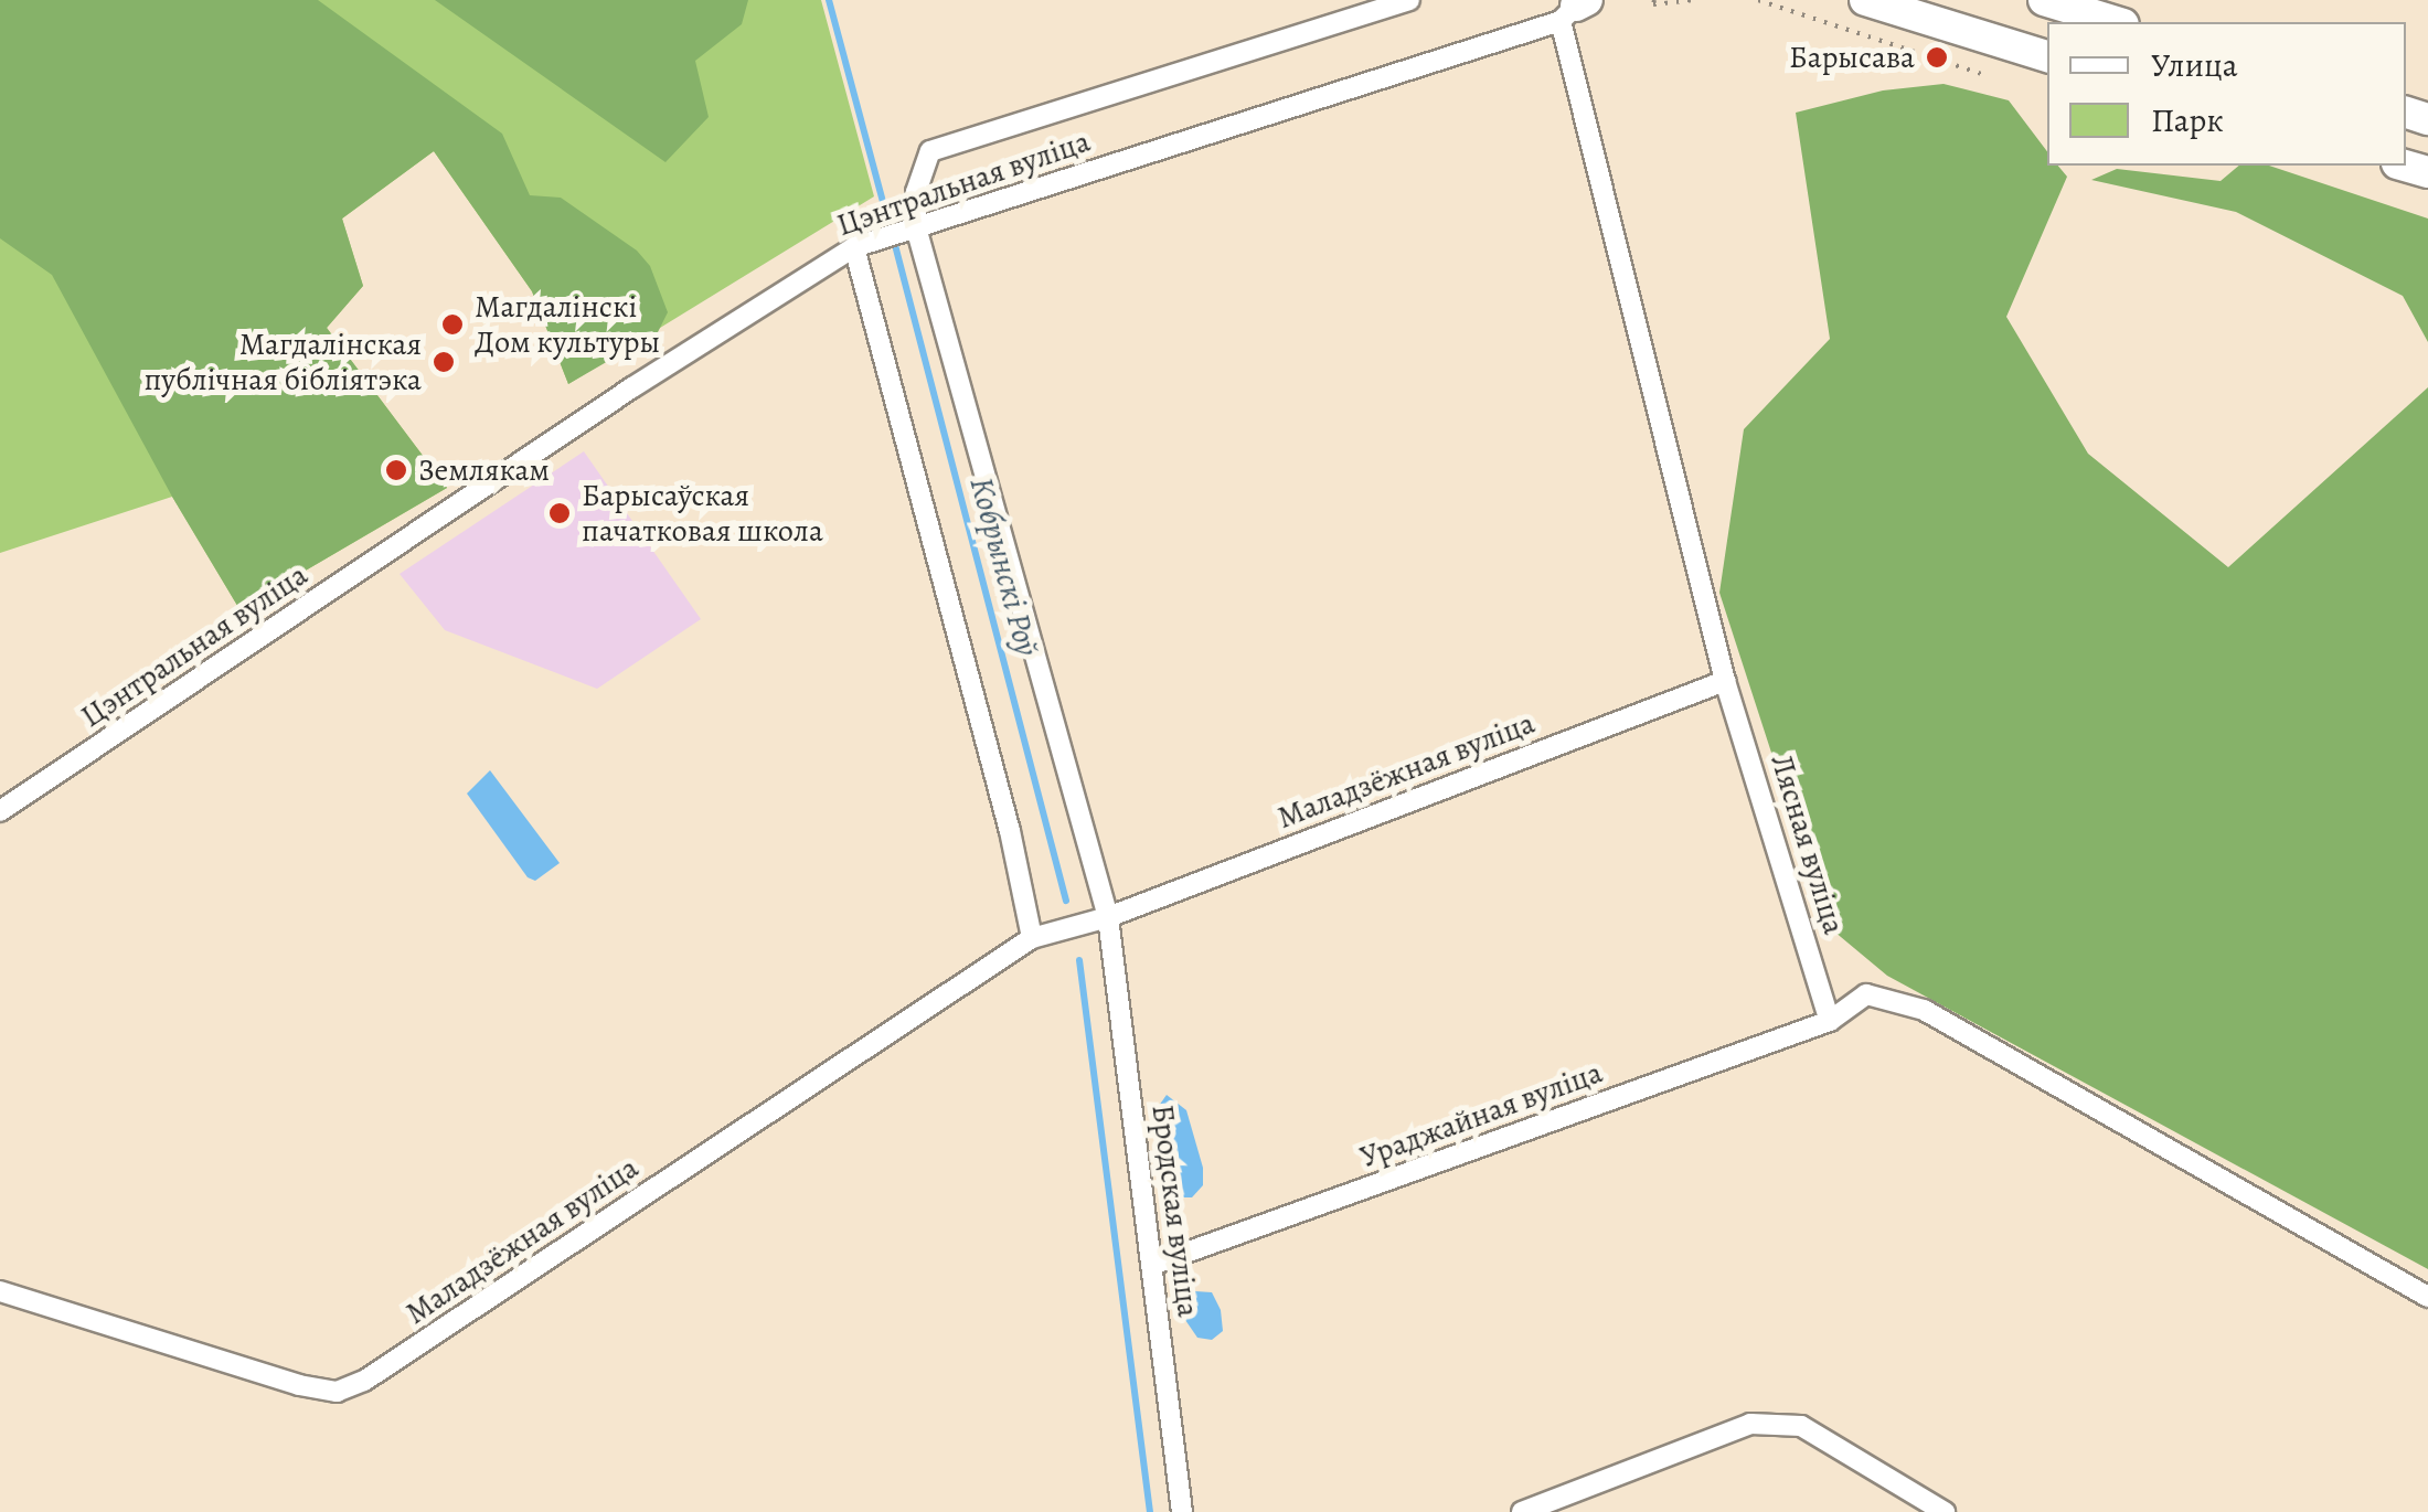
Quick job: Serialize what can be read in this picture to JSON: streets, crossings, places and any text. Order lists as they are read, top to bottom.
{
  "streets": {
    "street": [
      "Цэнтральная вуліца",
      "Маладзёжная вуліца",
      "Лясная вуліца",
      "Ураджайная вуліца",
      "Бродская вуліца"
    ]
  },
  "crossings": [
    ["Цэнтральная вуліца", "Лясная вуліца"],
    ["Маладзёжная вуліца", "Лясная вуліца"],
    ["Маладзёжная вуліца", "Бродская вуліца"],
    ["Лясная вуліца", "Ураджайная вуліца"],
    ["Ураджайная вуліца", "Бродская вуліца"]
  ],
  "water": ["Кобрынскі Роў"],
  "places": [
    "Барысава",
    "Магдалінскі Дом культуры",
    "Магдалінская публічная бібліятэка",
    "Землякам",
    "Барысаўская пачатковая школа"
  ],
  "legend": ["Улица", "Парк"]
}
